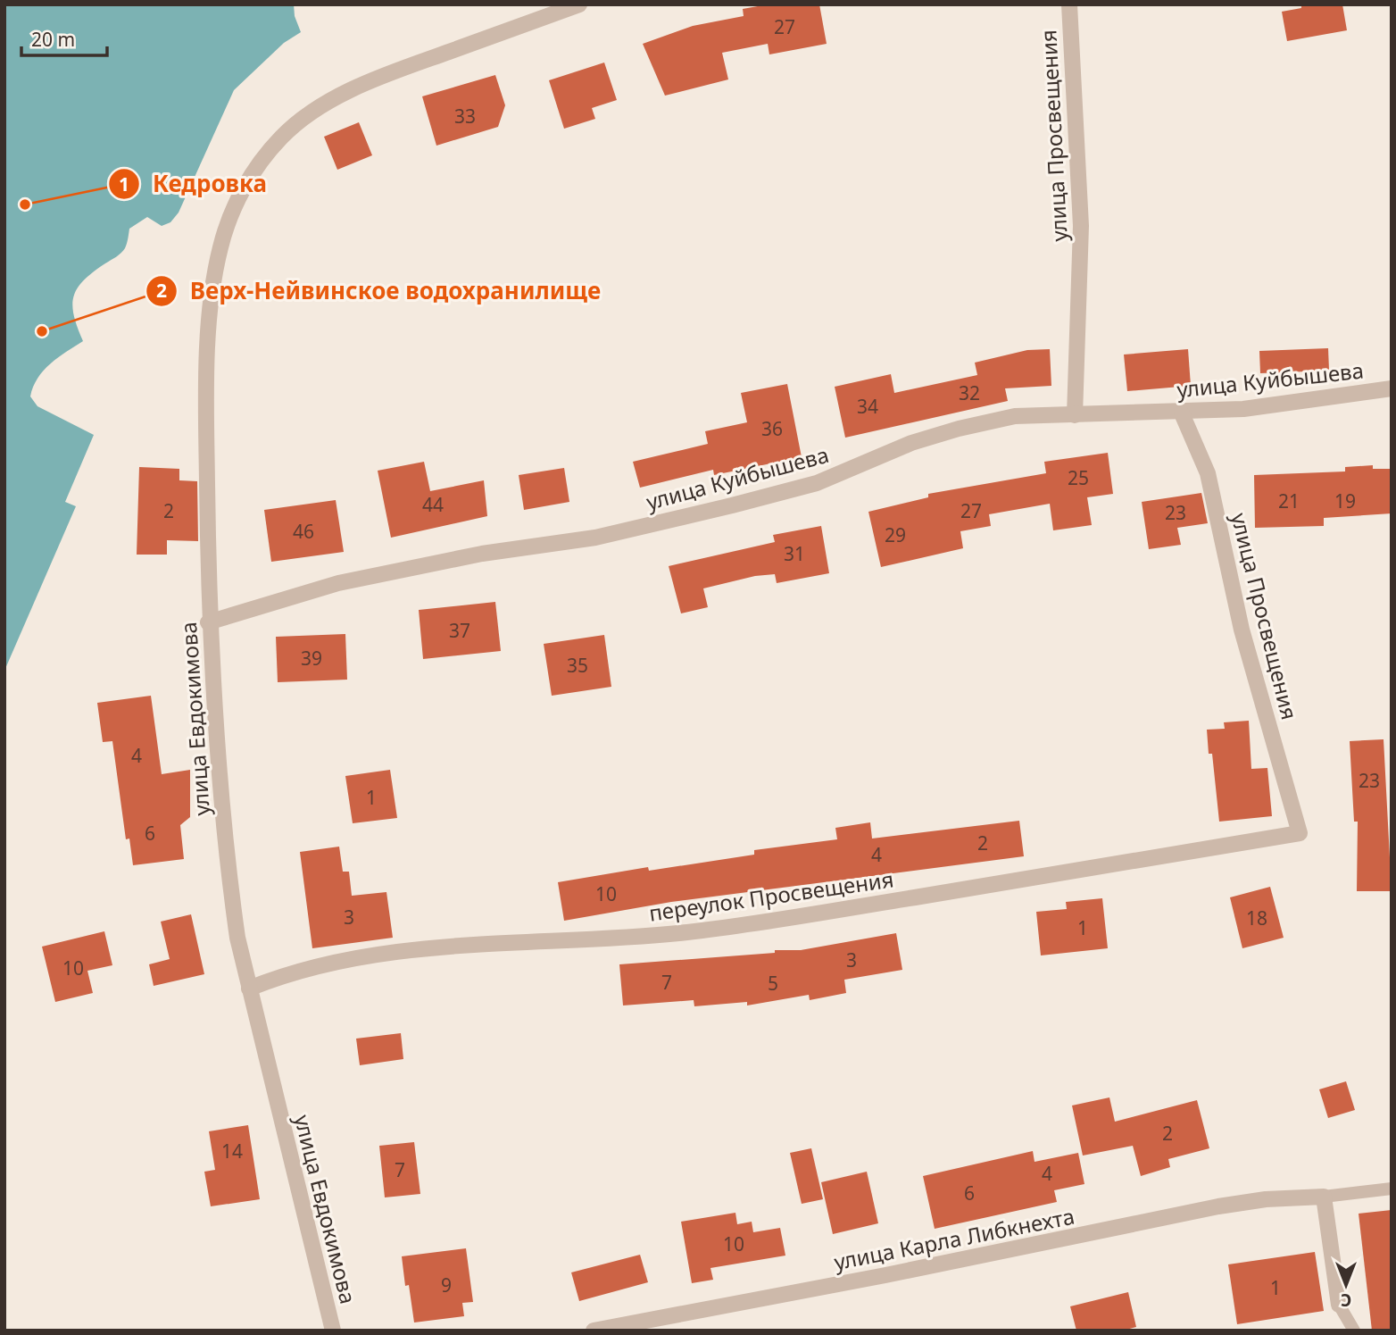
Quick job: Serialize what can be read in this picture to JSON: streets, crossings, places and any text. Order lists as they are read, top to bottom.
{
  "streets": {
    "street": [
      "улица Просвещения",
      "улица Куйбышева",
      "улица Евдокимова",
      "переулок Просвещения",
      "улица Карла Либкнехта"
    ]
  },
  "crossings": [
    ["улица Просвещения", "улица Куйбышева"],
    ["улица Просвещения", "переулок Просвещения"],
    ["улица Куйбышева", "улица Евдокимова"],
    ["улица Евдокимова", "переулок Просвещения"]
  ],
  "places": ["Кедровка", "Верх-Нейвинское водохранилище"],
  "house_numbers": [
    "27",
    "33",
    "32",
    "34",
    "36",
    "25",
    "21",
    "19",
    "44",
    "2",
    "27",
    "23",
    "46",
    "29",
    "31",
    "37",
    "39",
    "35",
    "4",
    "23",
    "1",
    "6",
    "2",
    "4",
    "10",
    "3",
    "18",
    "1",
    "3",
    "10",
    "7",
    "5",
    "2",
    "14",
    "7",
    "4",
    "6",
    "10",
    "9",
    "1"
  ],
  "scale_bar": "20 m",
  "north": "bottom"
}
